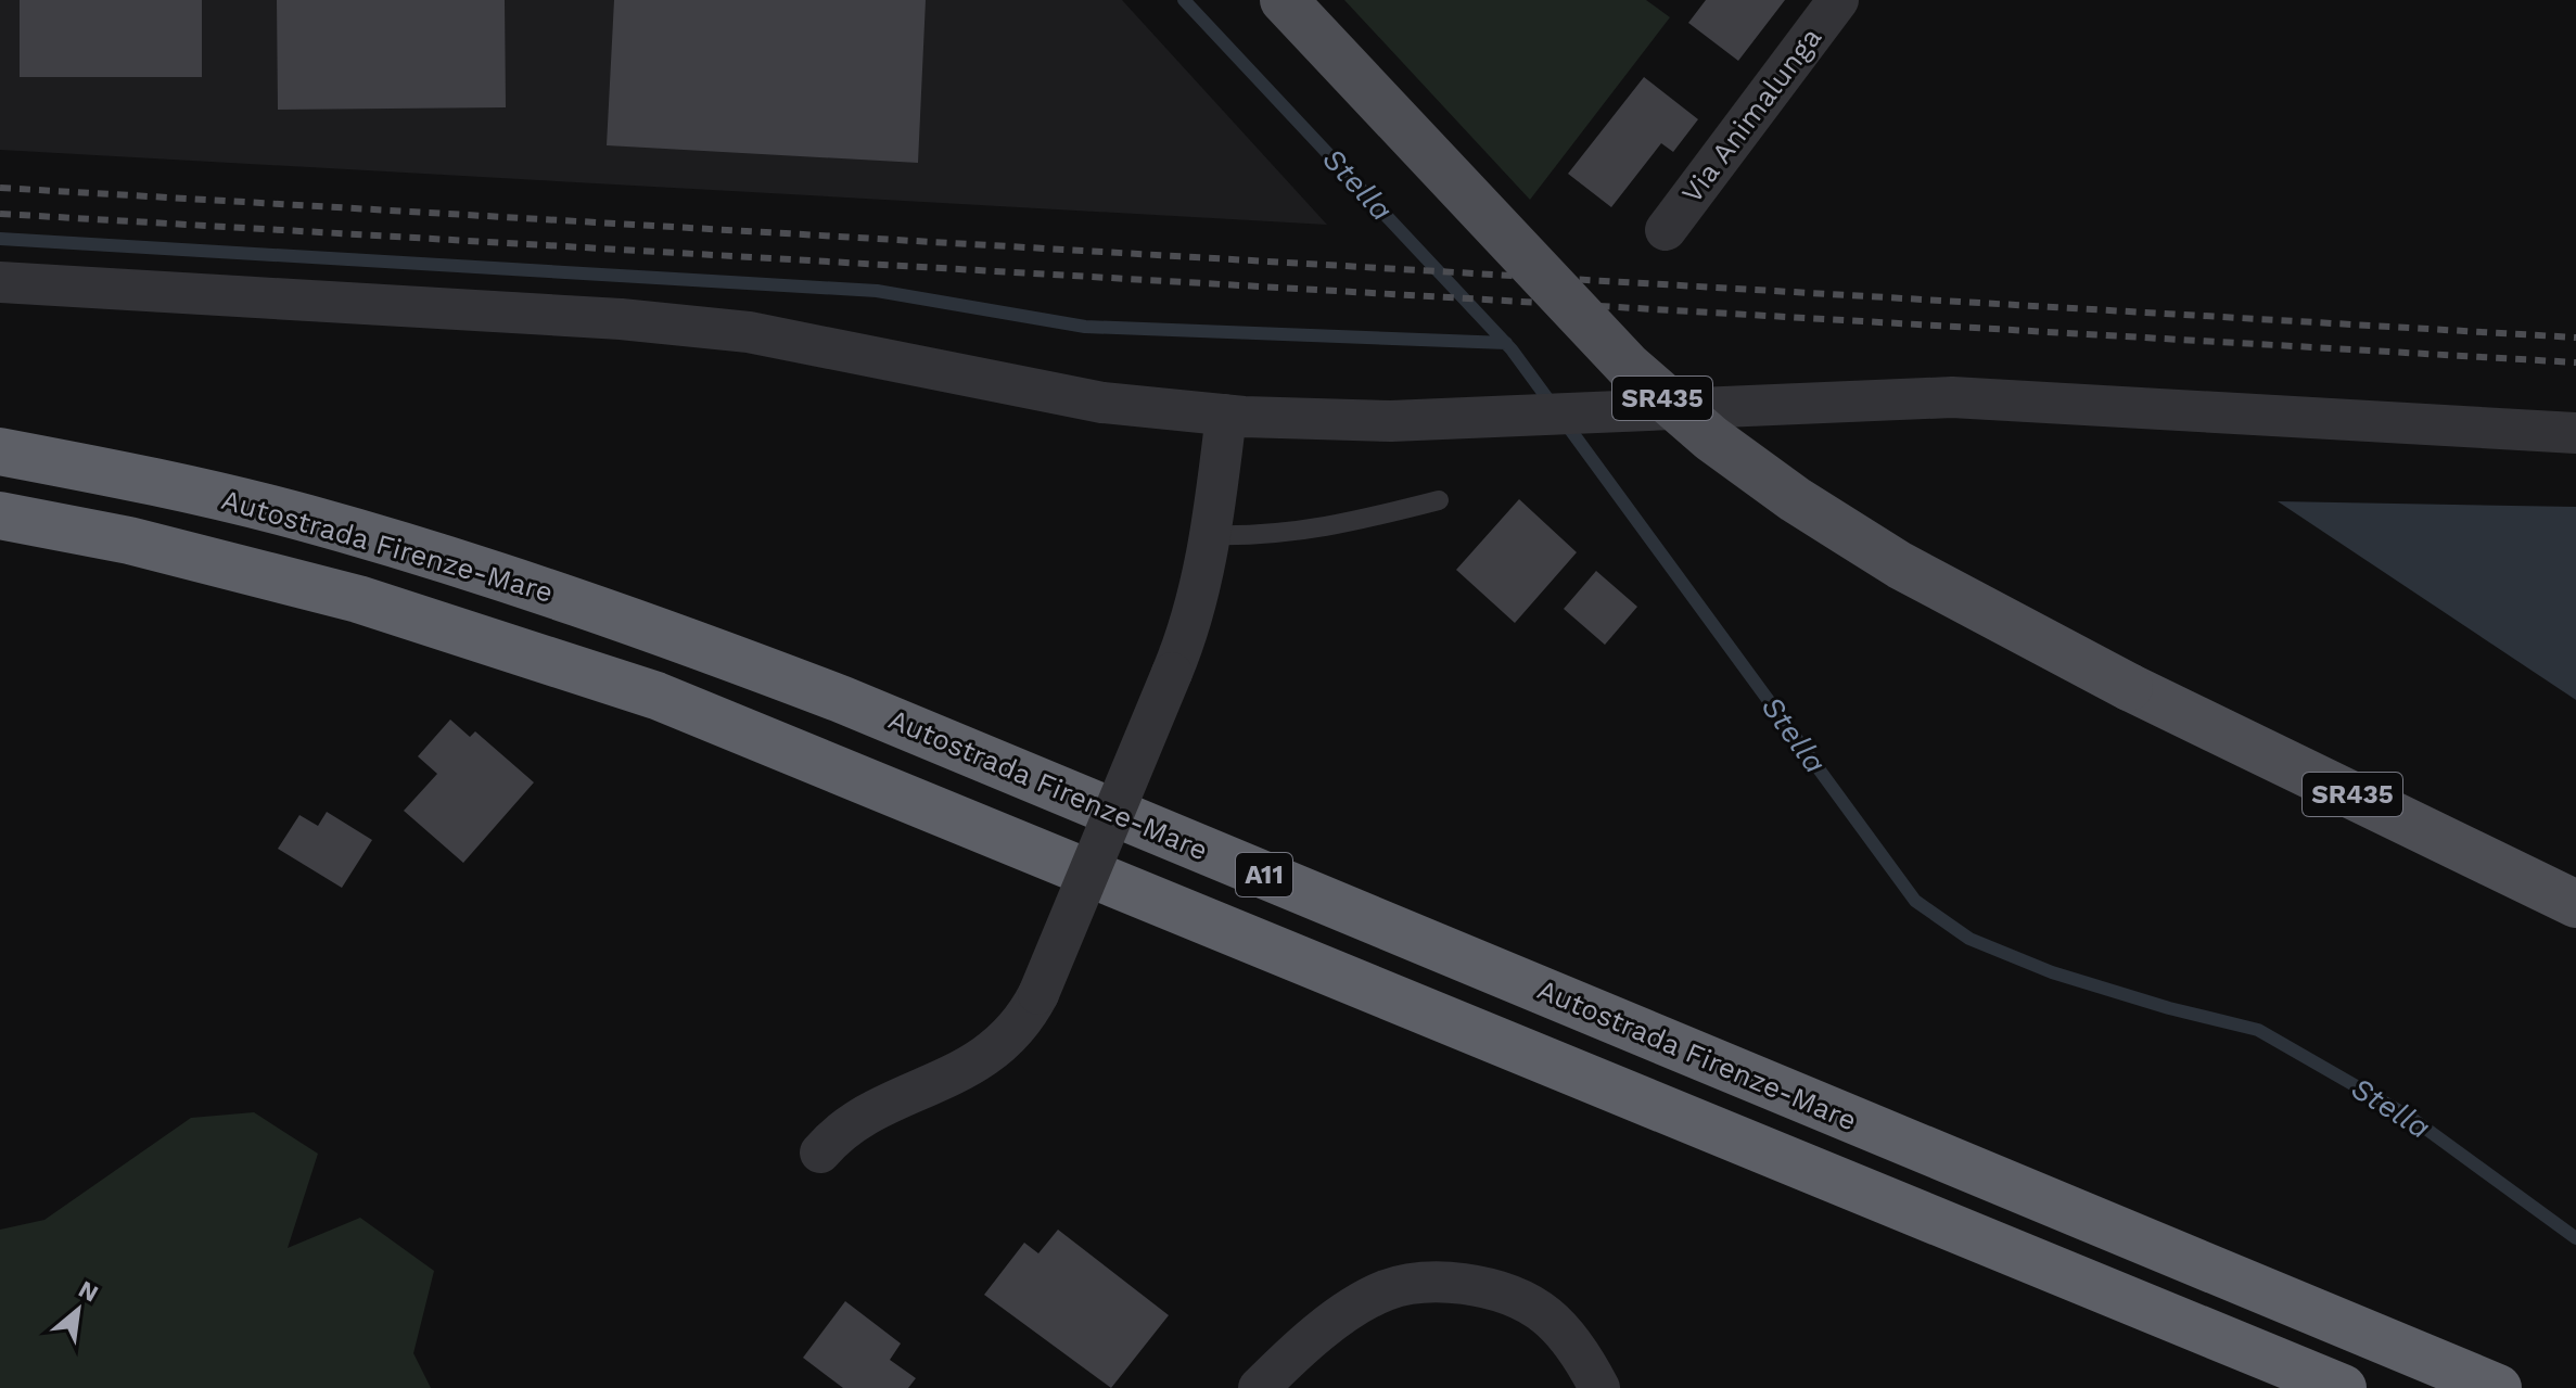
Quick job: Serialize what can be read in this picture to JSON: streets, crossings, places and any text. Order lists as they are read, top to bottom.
{
  "streets": {
    "highway": ["Autostrada Firenze-Mare", "A11"],
    "main road": ["SR435"],
    "street": ["Via Animalunga"]
  },
  "water": ["Stella"],
  "north": "top right"
}
